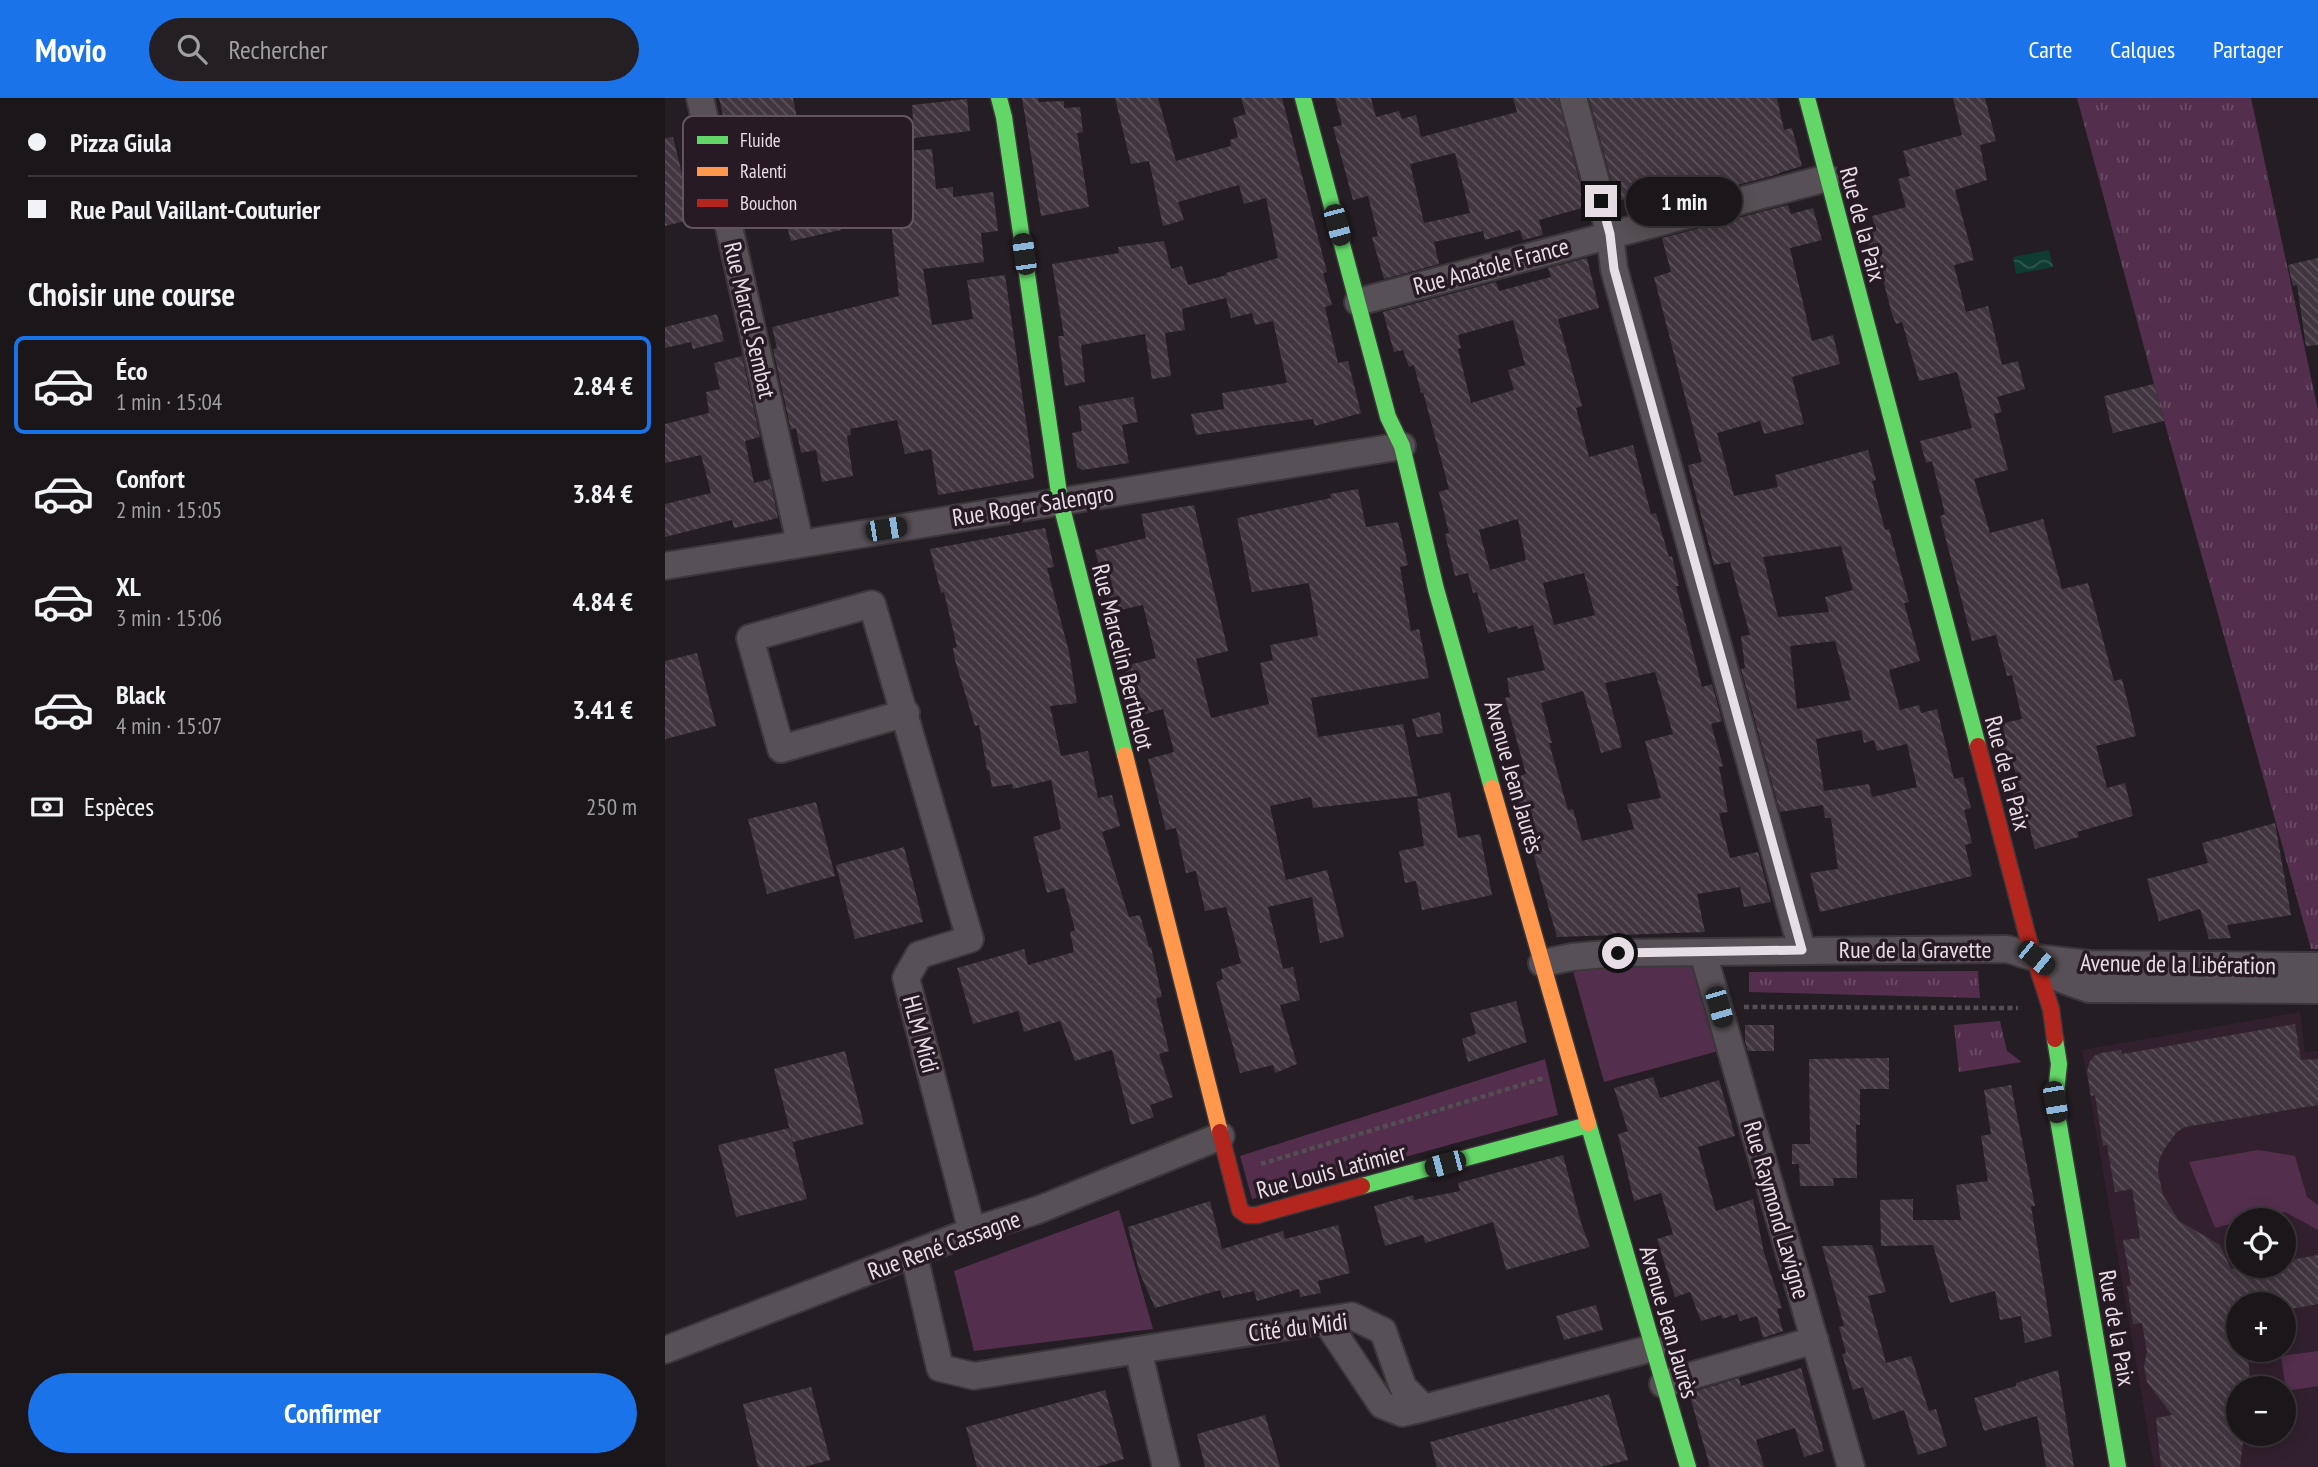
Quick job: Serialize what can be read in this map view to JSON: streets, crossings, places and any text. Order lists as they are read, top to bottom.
{
  "streets": {
    "street": [
      "Rue de la Paix",
      "Rue Anatole France",
      "Rue Marcel Sembat",
      "Rue Roger Salengro",
      "Rue Marcelin Berthelot",
      "Avenue Jean Jaurès",
      "Rue de la Gravette",
      "Avenue de la Libération",
      "HLM Midi",
      "Rue Louis Latimier",
      "Rue Raymond Lavigne",
      "Rue René Cassagne",
      "Cité du Midi"
    ]
  },
  "crossings": [
    ["Rue de la Paix", "Rue Anatole France"],
    ["Rue de la Paix", "Rue de la Gravette"],
    ["Rue de la Paix", "Avenue de la Libération"],
    ["Rue Anatole France", "Avenue Jean Jaurès"],
    ["Rue Marcel Sembat", "Rue Roger Salengro"],
    ["Rue Roger Salengro", "Rue Marcelin Berthelot"],
    ["Rue Roger Salengro", "Avenue Jean Jaurès"],
    ["Rue Marcelin Berthelot", "Rue Louis Latimier"],
    ["Rue Marcelin Berthelot", "Rue René Cassagne"],
    ["Avenue Jean Jaurès", "Rue de la Gravette"],
    ["Avenue Jean Jaurès", "Rue Louis Latimier"],
    ["Rue de la Gravette", "Avenue de la Libération"],
    ["Rue de la Gravette", "Rue Raymond Lavigne"],
    ["HLM Midi", "Rue René Cassagne"],
    ["Rue René Cassagne", "Cité du Midi"]
  ],
  "legend": ["Fluide", "Ralenti", "Bouchon"],
  "page": {
    "header": "Movio",
    "search": "Rechercher",
    "nav": ["Carte", "Calques", "Partager"],
    "banner": ["Pizza Giula", "Rue Paul Vaillant-Couturier"],
    "bubble": "1 min",
    "heading": "Choisir une course",
    "list": [
      {
        "name": "Éco",
        "note": "1 min · 15:04",
        "value": "2.84 €"
      },
      {
        "name": "Confort",
        "note": "2 min · 15:05",
        "value": "3.84 €"
      },
      {
        "name": "XL",
        "note": "3 min · 15:06",
        "value": "4.84 €"
      },
      {
        "name": "Black",
        "note": "4 min · 15:07",
        "value": "3.41 €"
      }
    ],
    "pay": ["Espèces", "250 m"],
    "map_buttons": ["+", "−"],
    "buttons": "Confirmer"
  }
}
